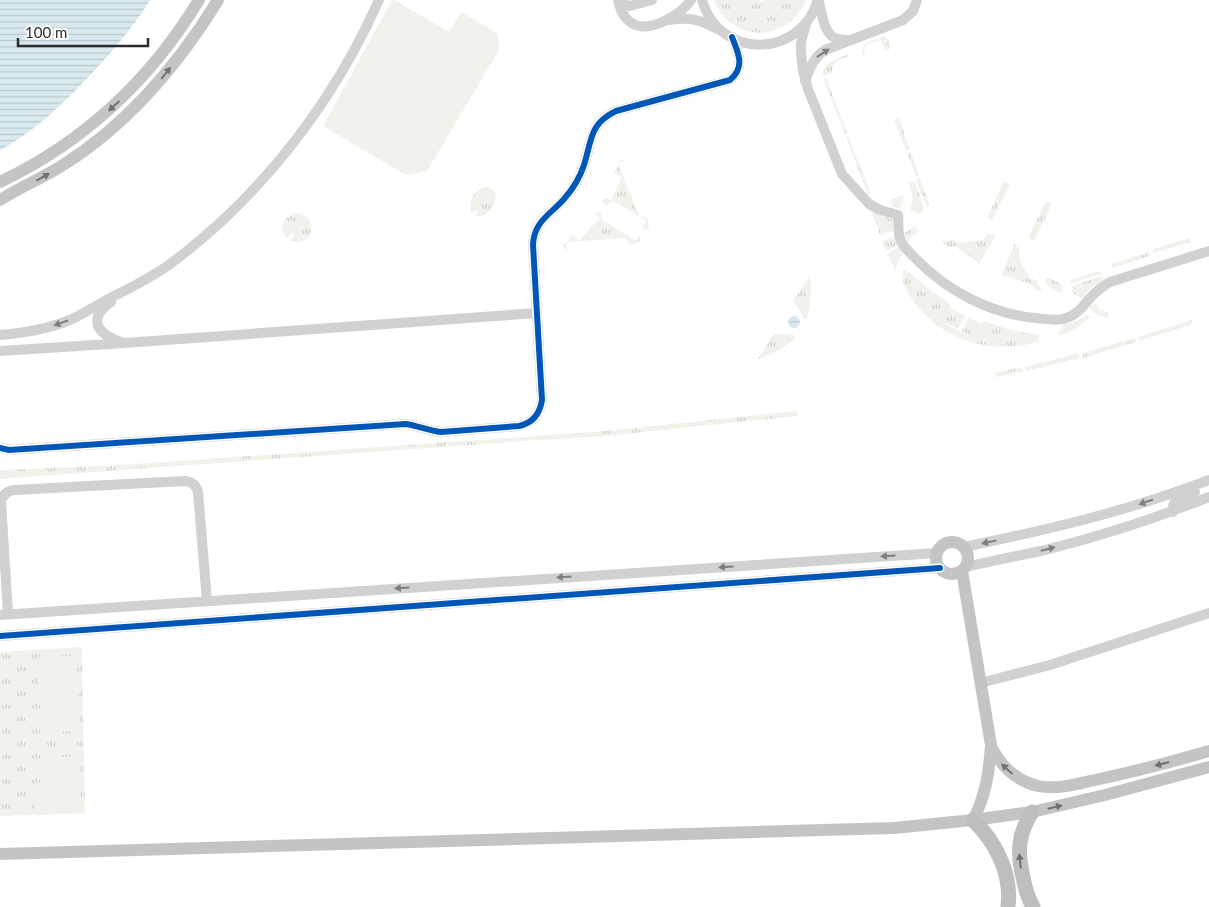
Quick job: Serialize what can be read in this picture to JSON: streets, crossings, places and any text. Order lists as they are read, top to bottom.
{
  "scale_bar": "100 m"
}
